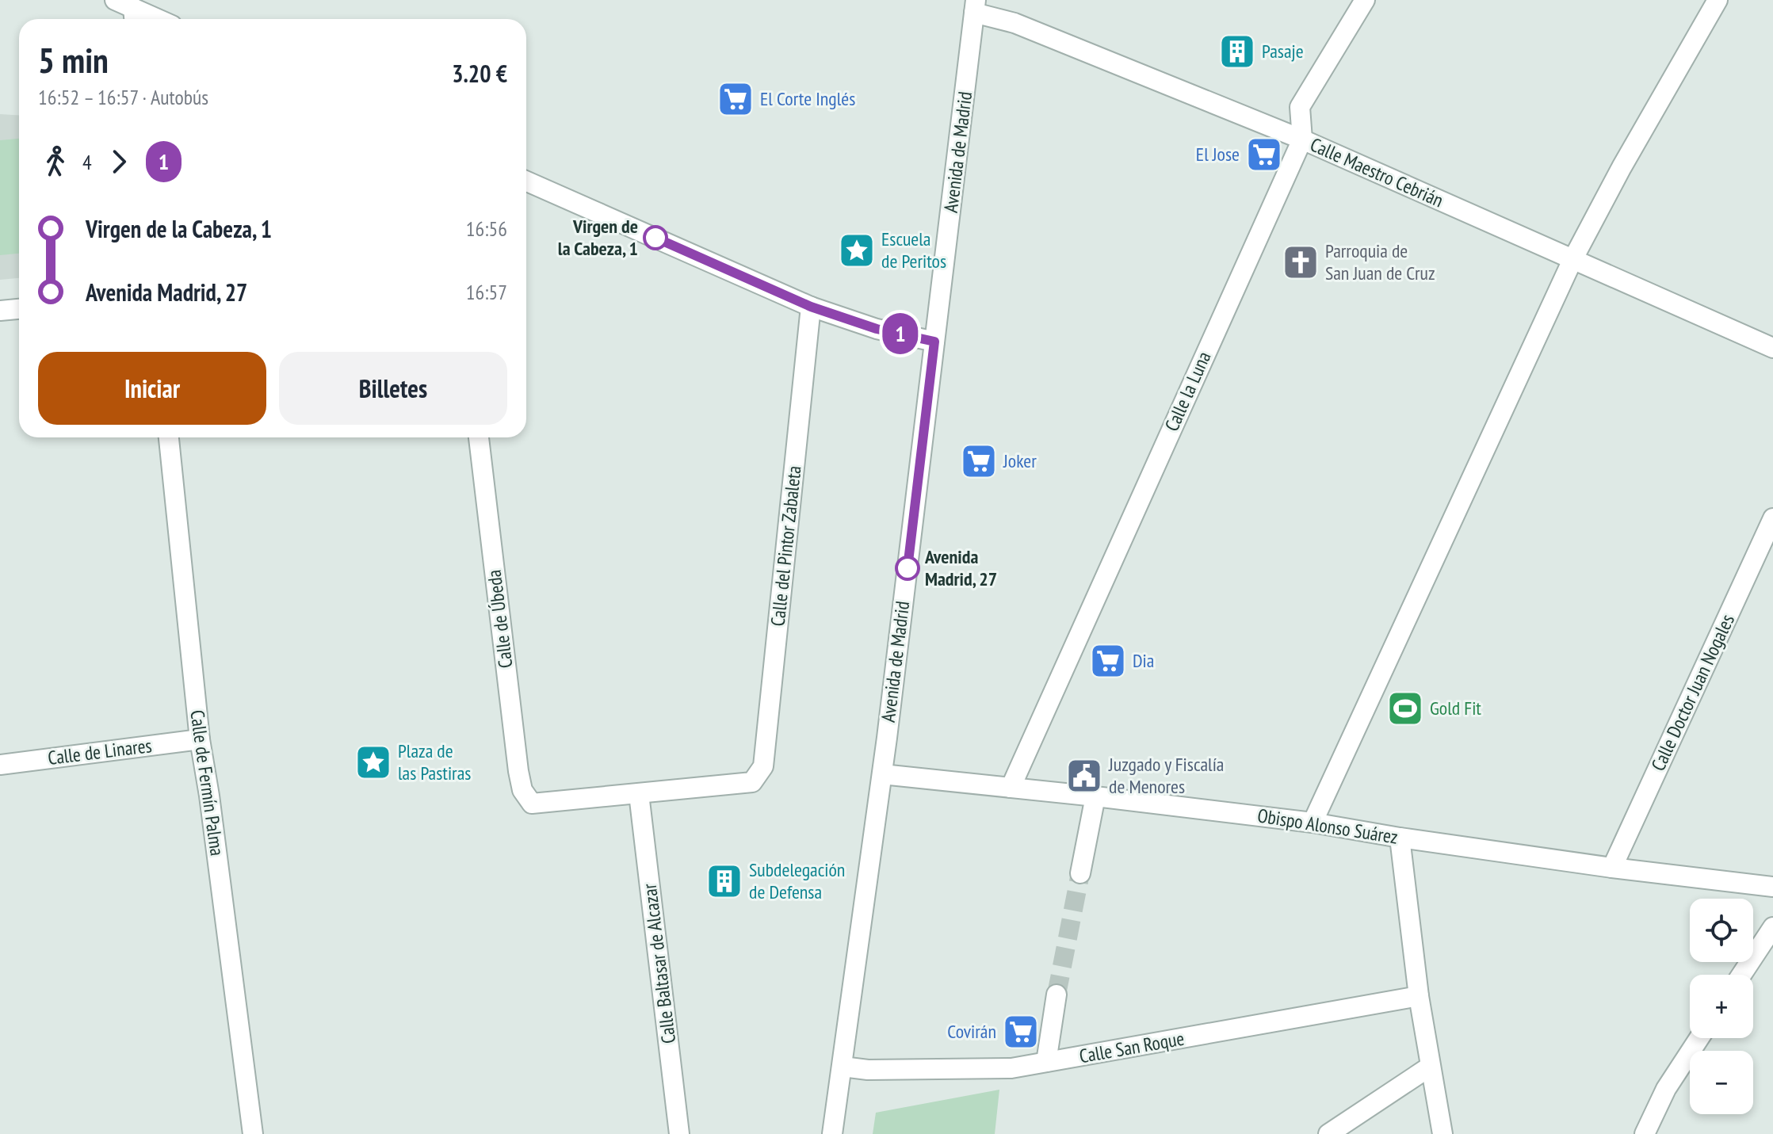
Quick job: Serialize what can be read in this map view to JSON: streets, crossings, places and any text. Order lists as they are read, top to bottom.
{
  "streets": {
    "street": [
      "Avenida de Madrid",
      "Calle Maestro Cebrián",
      "Calle la Luna",
      "Calle del Pintor Zabaleta",
      "Calle de Úbeda",
      "Calle Doctor Juan Nogales",
      "Calle de Linares",
      "Calle de Fermín Palma",
      "Obispo Alonso Suárez",
      "Calle Baltasar de Alcazar",
      "Calle San Roque"
    ]
  },
  "crossings": [
    ["Avenida de Madrid", "Calle Maestro Cebrián"],
    ["Avenida de Madrid", "Obispo Alonso Suárez"],
    ["Avenida de Madrid", "Calle San Roque"],
    ["Calle Maestro Cebrián", "Calle la Luna"],
    ["Calle la Luna", "Obispo Alonso Suárez"],
    ["Calle del Pintor Zabaleta", "Calle de Úbeda"],
    ["Calle del Pintor Zabaleta", "Calle Baltasar de Alcazar"],
    ["Calle de Úbeda", "Calle Baltasar de Alcazar"],
    ["Calle Doctor Juan Nogales", "Obispo Alonso Suárez"],
    ["Calle de Linares", "Calle de Fermín Palma"]
  ],
  "places": {
    "building": ["Pasaje", "Subdelegación de Defensa"],
    "supermarket": [
      "El Corte Inglés",
      "El Jose",
      "Joker",
      "Dia",
      "Covirán"
    ],
    "other": ["Virgen de la Cabeza, 1", "Avenida Madrid, 27"],
    "place": ["Escuela de Peritos", "Plaza de las Pastiras"],
    "church": ["Parroquia de San Juan de Cruz"],
    "sports": ["Gold Fit"],
    "public building": ["Juzgado y Fiscalía de Menores"]
  },
  "lines": ["bus line 1"],
  "page": {
    "on_map": "1",
    "heading": ["5 min", "16:52 – 16:57 · Autobús", "3.20 €"],
    "legs": ["4", "1"],
    "list": [
      {
        "name": "Virgen de la Cabeza, 1",
        "value": "16:56"
      },
      {
        "name": "Avenida Madrid, 27",
        "value": "16:57"
      }
    ],
    "buttons": ["Iniciar", "Billetes"],
    "map_buttons": ["+", "−"]
  }
}
